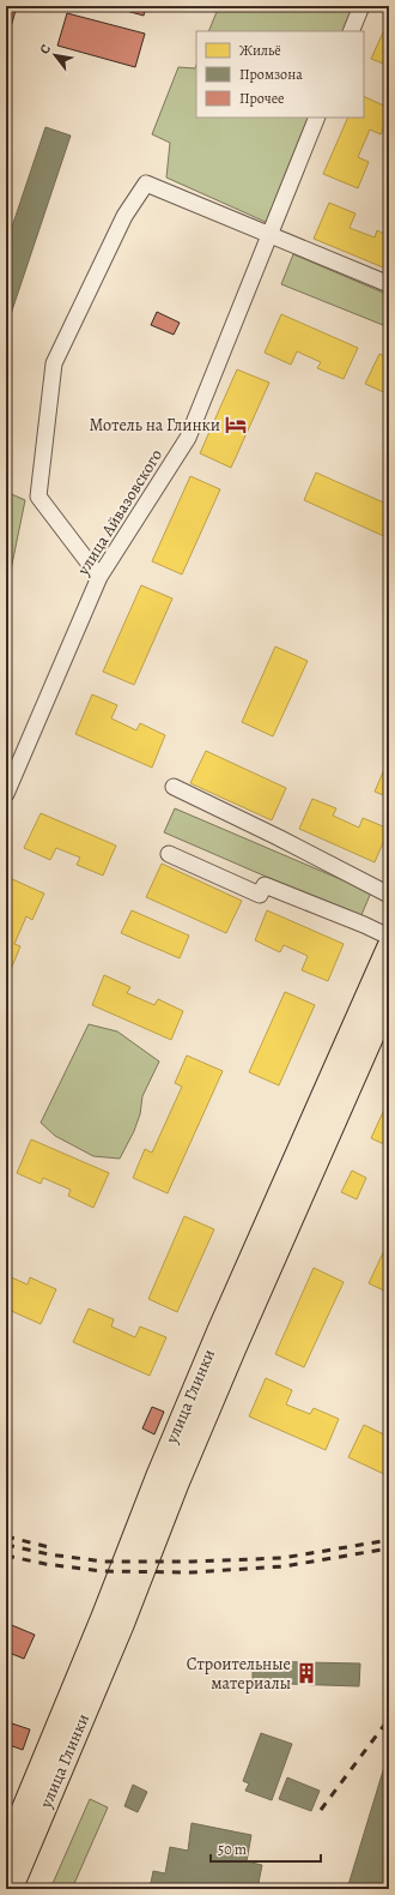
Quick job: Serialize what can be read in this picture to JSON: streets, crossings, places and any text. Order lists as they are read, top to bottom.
{
  "streets": {
    "highway": ["улица Глинки"],
    "street": ["улица Айвазовского"]
  },
  "places": {
    "hotel": ["Мотель на Глинки"],
    "building": ["Строительные материалы"]
  },
  "legend": ["Жильё", "Промзона", "Прочее"],
  "scale_bar": "50 m",
  "north": "top left"
}
